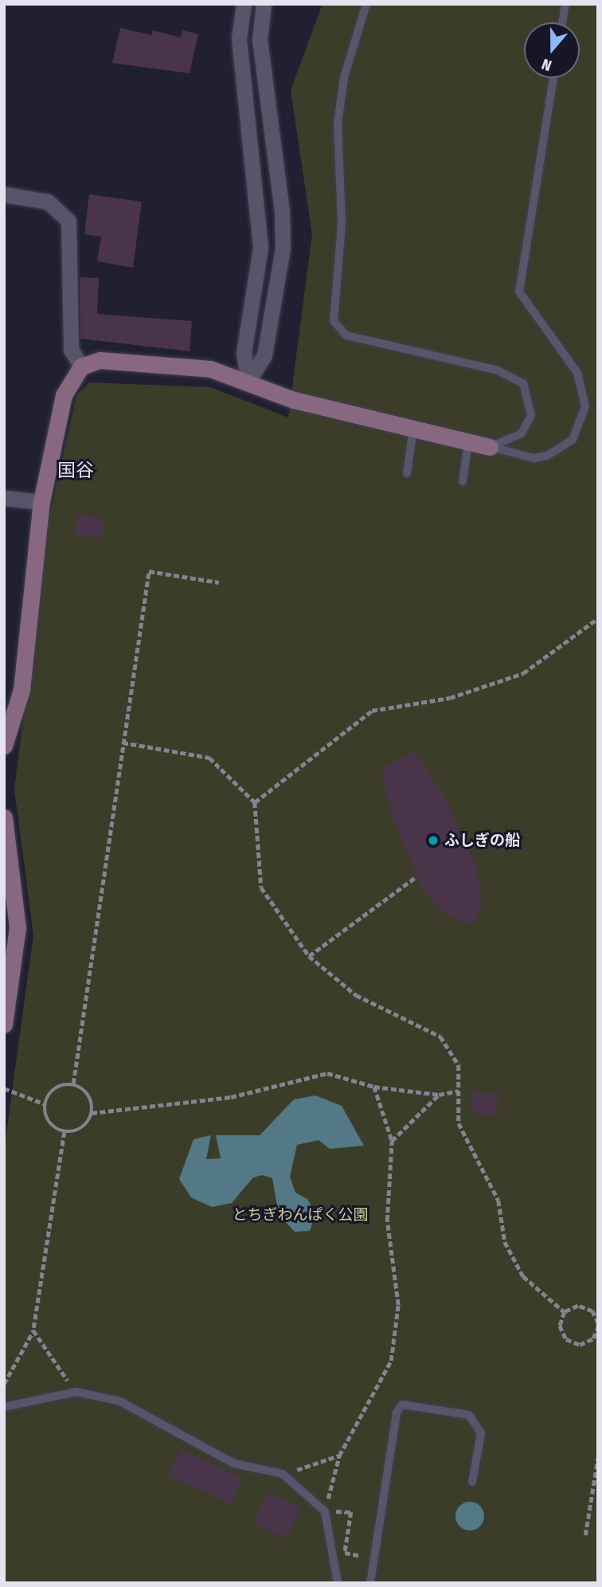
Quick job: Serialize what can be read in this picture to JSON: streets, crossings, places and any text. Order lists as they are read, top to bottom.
{
  "districts": ["国谷"],
  "parks": ["とちぎわんぱく公園"],
  "places": ["ふしぎの船"],
  "north": "bottom"
}
